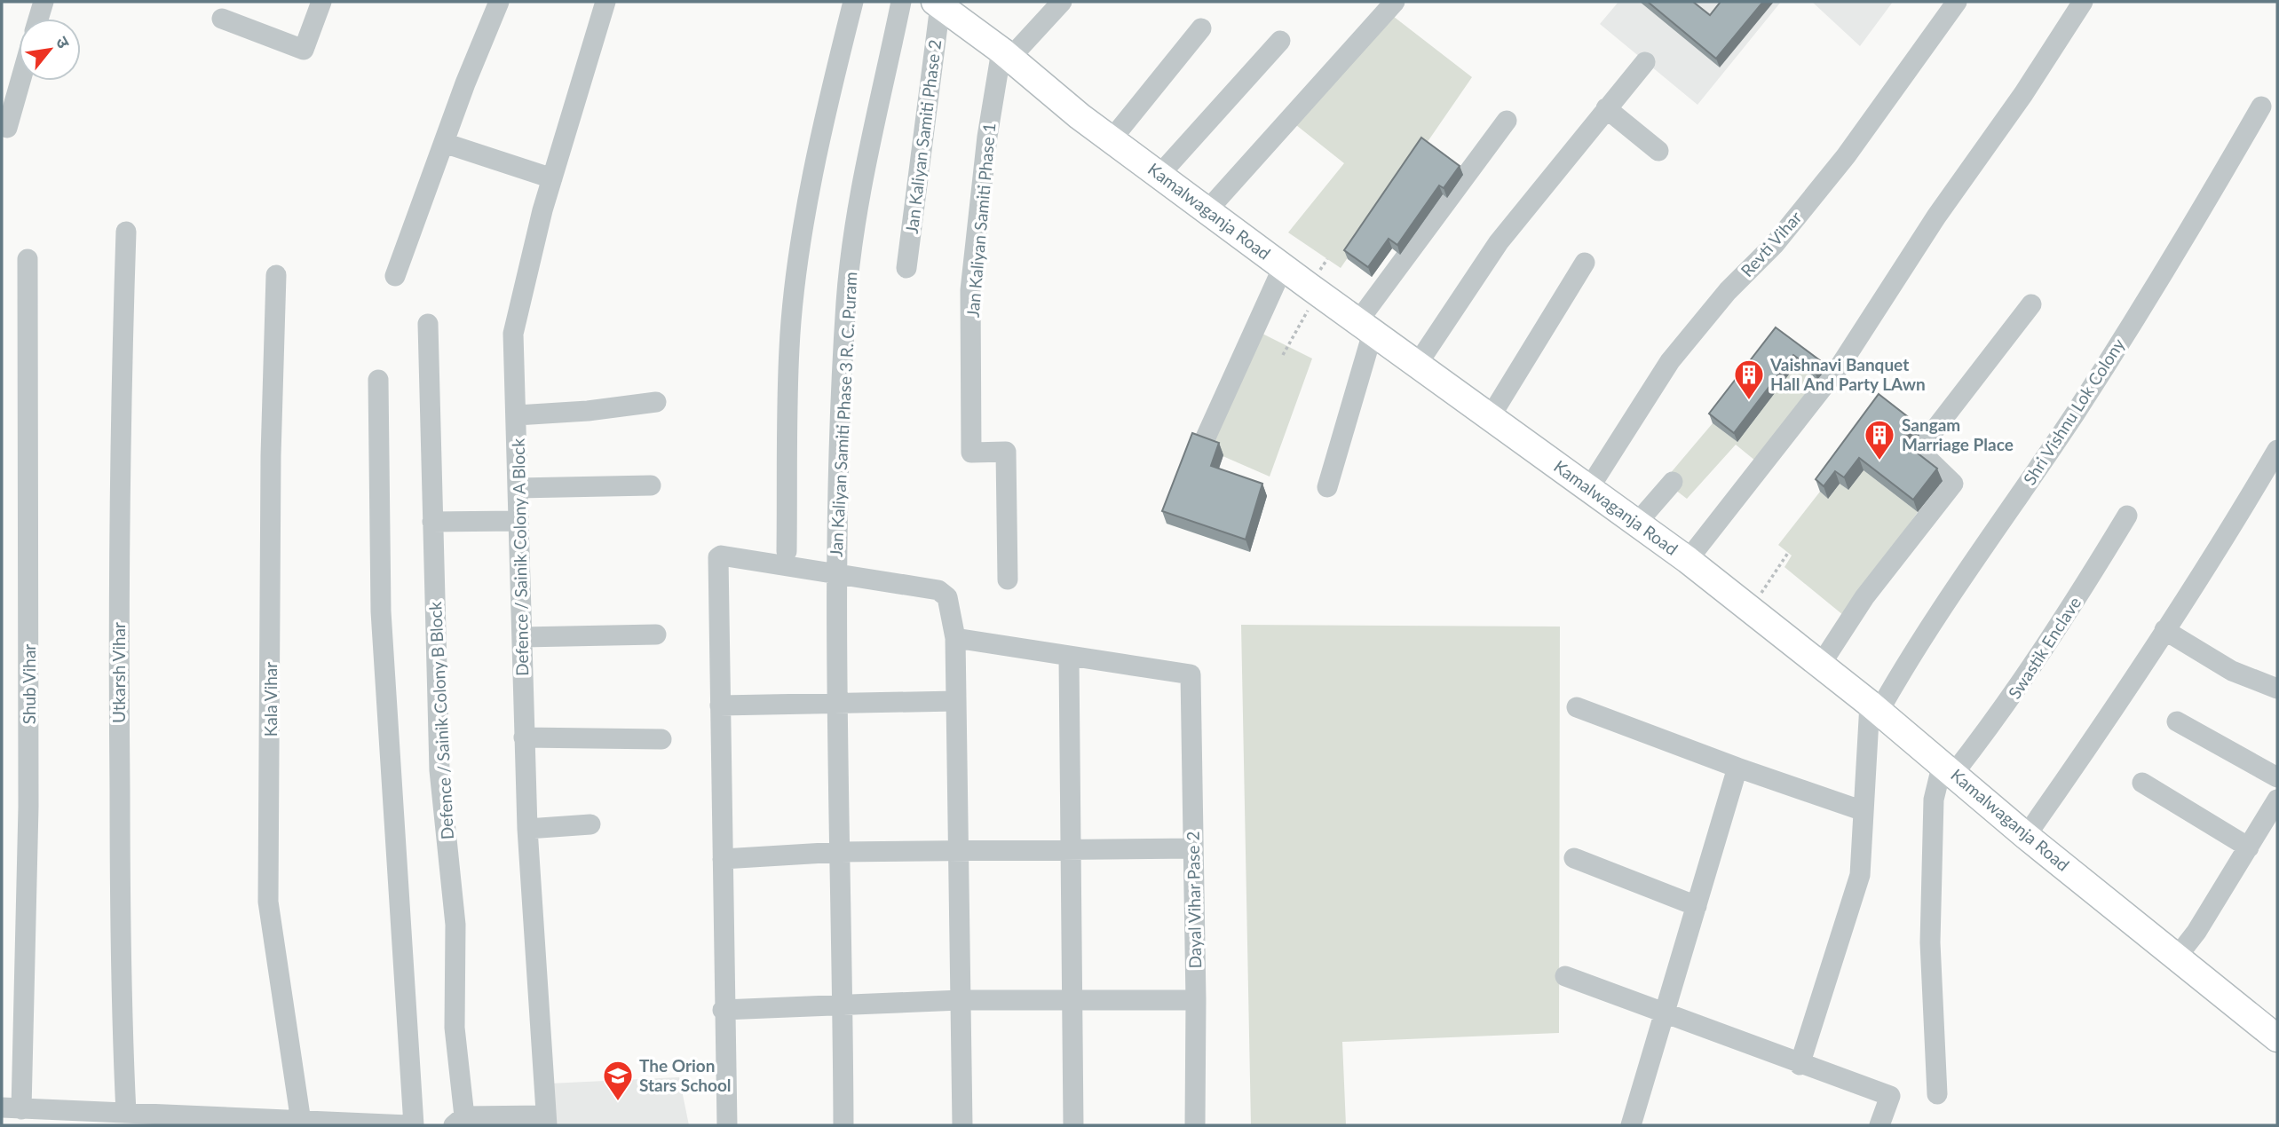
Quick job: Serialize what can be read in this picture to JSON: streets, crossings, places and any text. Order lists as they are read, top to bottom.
{
  "streets": {
    "main road": ["Kamalwaganja Road"],
    "street": [
      "Jan Kaliyan Samiti Phase 2",
      "Jan Kaliyan Samiti Phase 1",
      "Revti Vihar",
      "Shri Vishnu Lok Colony",
      "Jan Kaliyan Samiti Phase 3 R. C. Puram",
      "Defence / Sainik Colony A Block",
      "Swastik Enclave",
      "Utkarsh Vihar",
      "Shub Vihar",
      "Kala Vihar",
      "Defence / Sainik Colony B Block",
      "Dayal Vihar Pase 2"
    ]
  },
  "crossings": [
    ["Jan Kaliyan Samiti Phase 2", "Kamalwaganja Road"],
    ["Kamalwaganja Road", "Jan Kaliyan Samiti Phase 1"],
    ["Kamalwaganja Road", "Revti Vihar"],
    ["Kamalwaganja Road", "Shri Vishnu Lok Colony"],
    ["Kamalwaganja Road", "Swastik Enclave"]
  ],
  "places": {
    "building": ["Vaishnavi Banquet Hall And Party LAwn", "Sangam Marriage Place"],
    "school or university": ["The Orion Stars School"]
  },
  "north": "top right"
}
